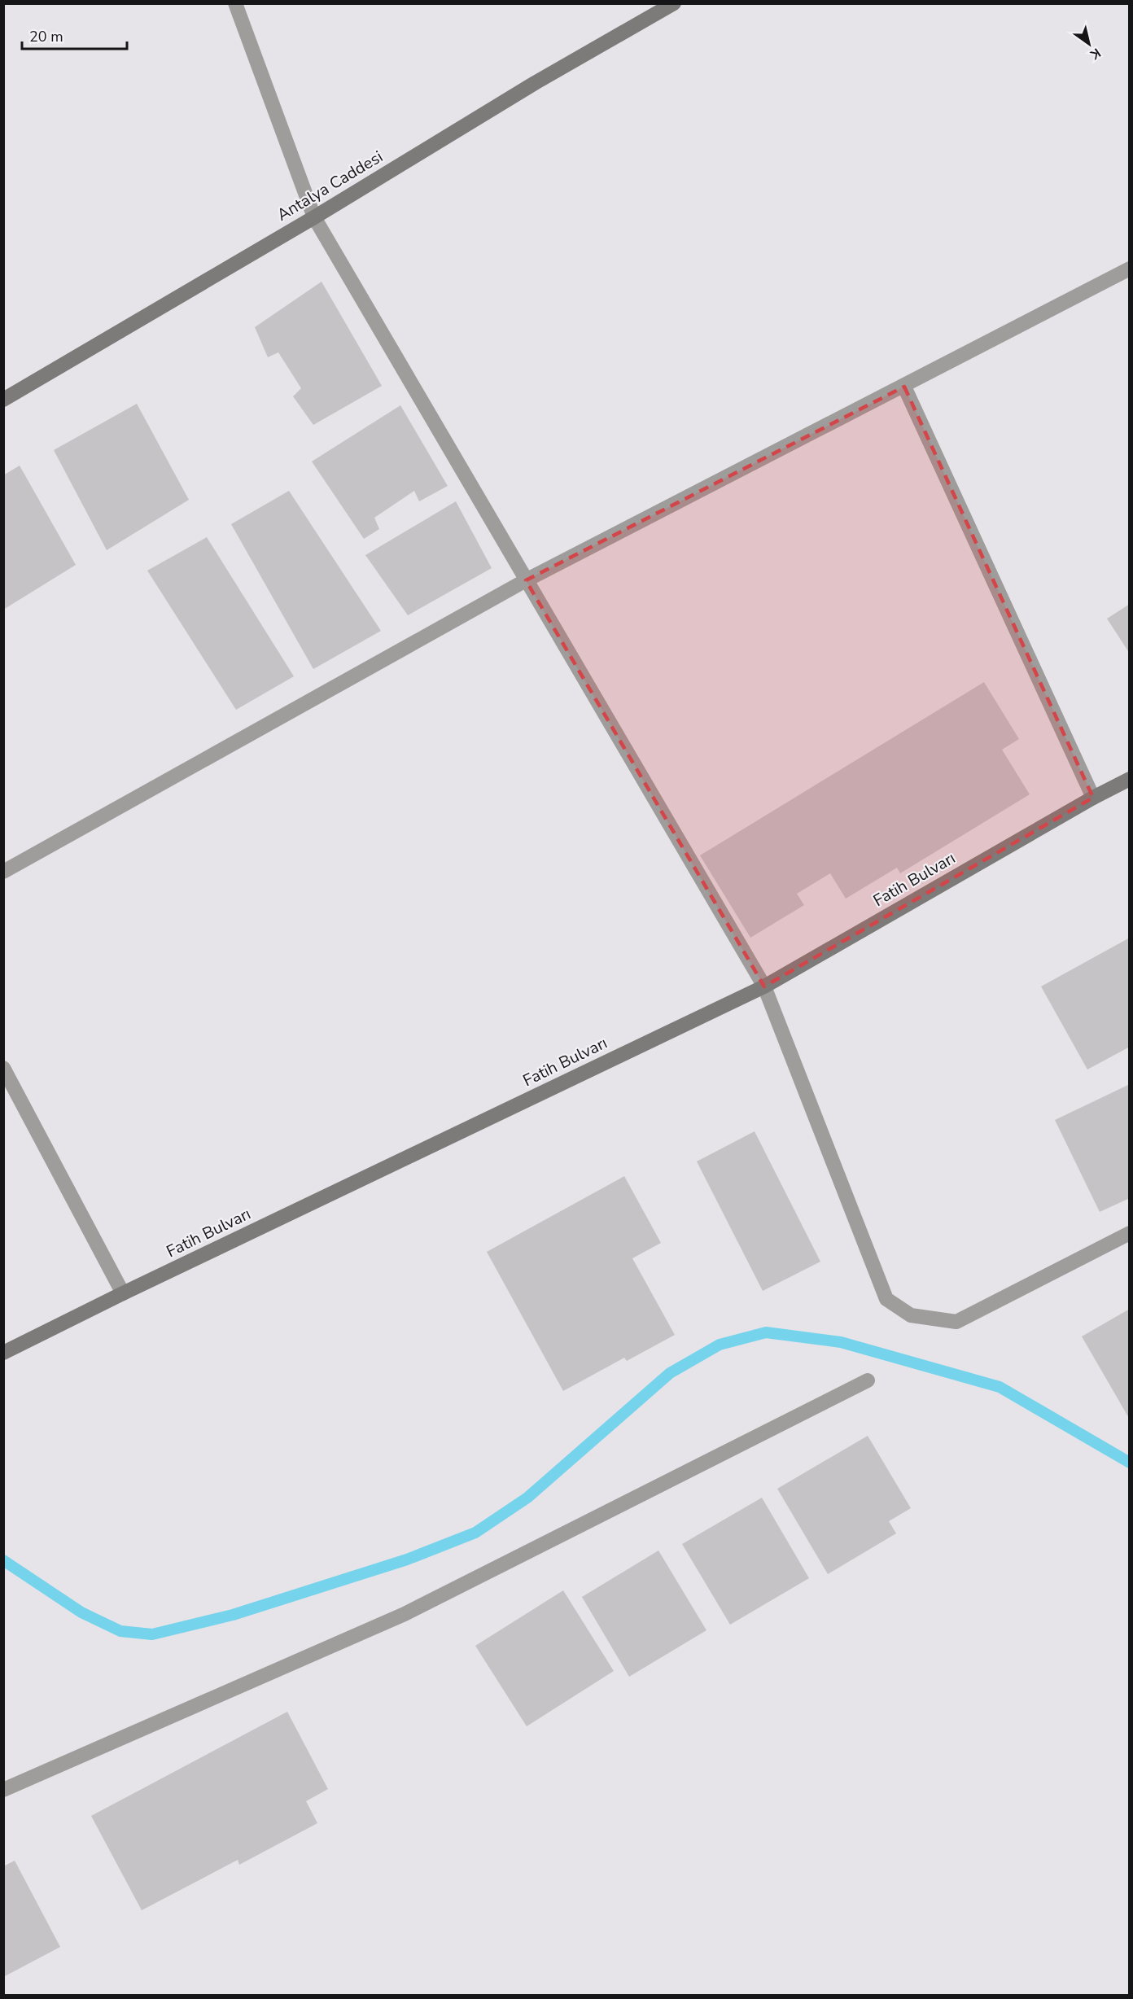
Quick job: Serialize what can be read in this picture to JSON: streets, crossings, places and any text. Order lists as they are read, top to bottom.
{
  "streets": {
    "main road": ["Antalya Caddesi", "Fatih Bulvarı"]
  },
  "scale_bar": "20 m",
  "north": "bottom right"
}
